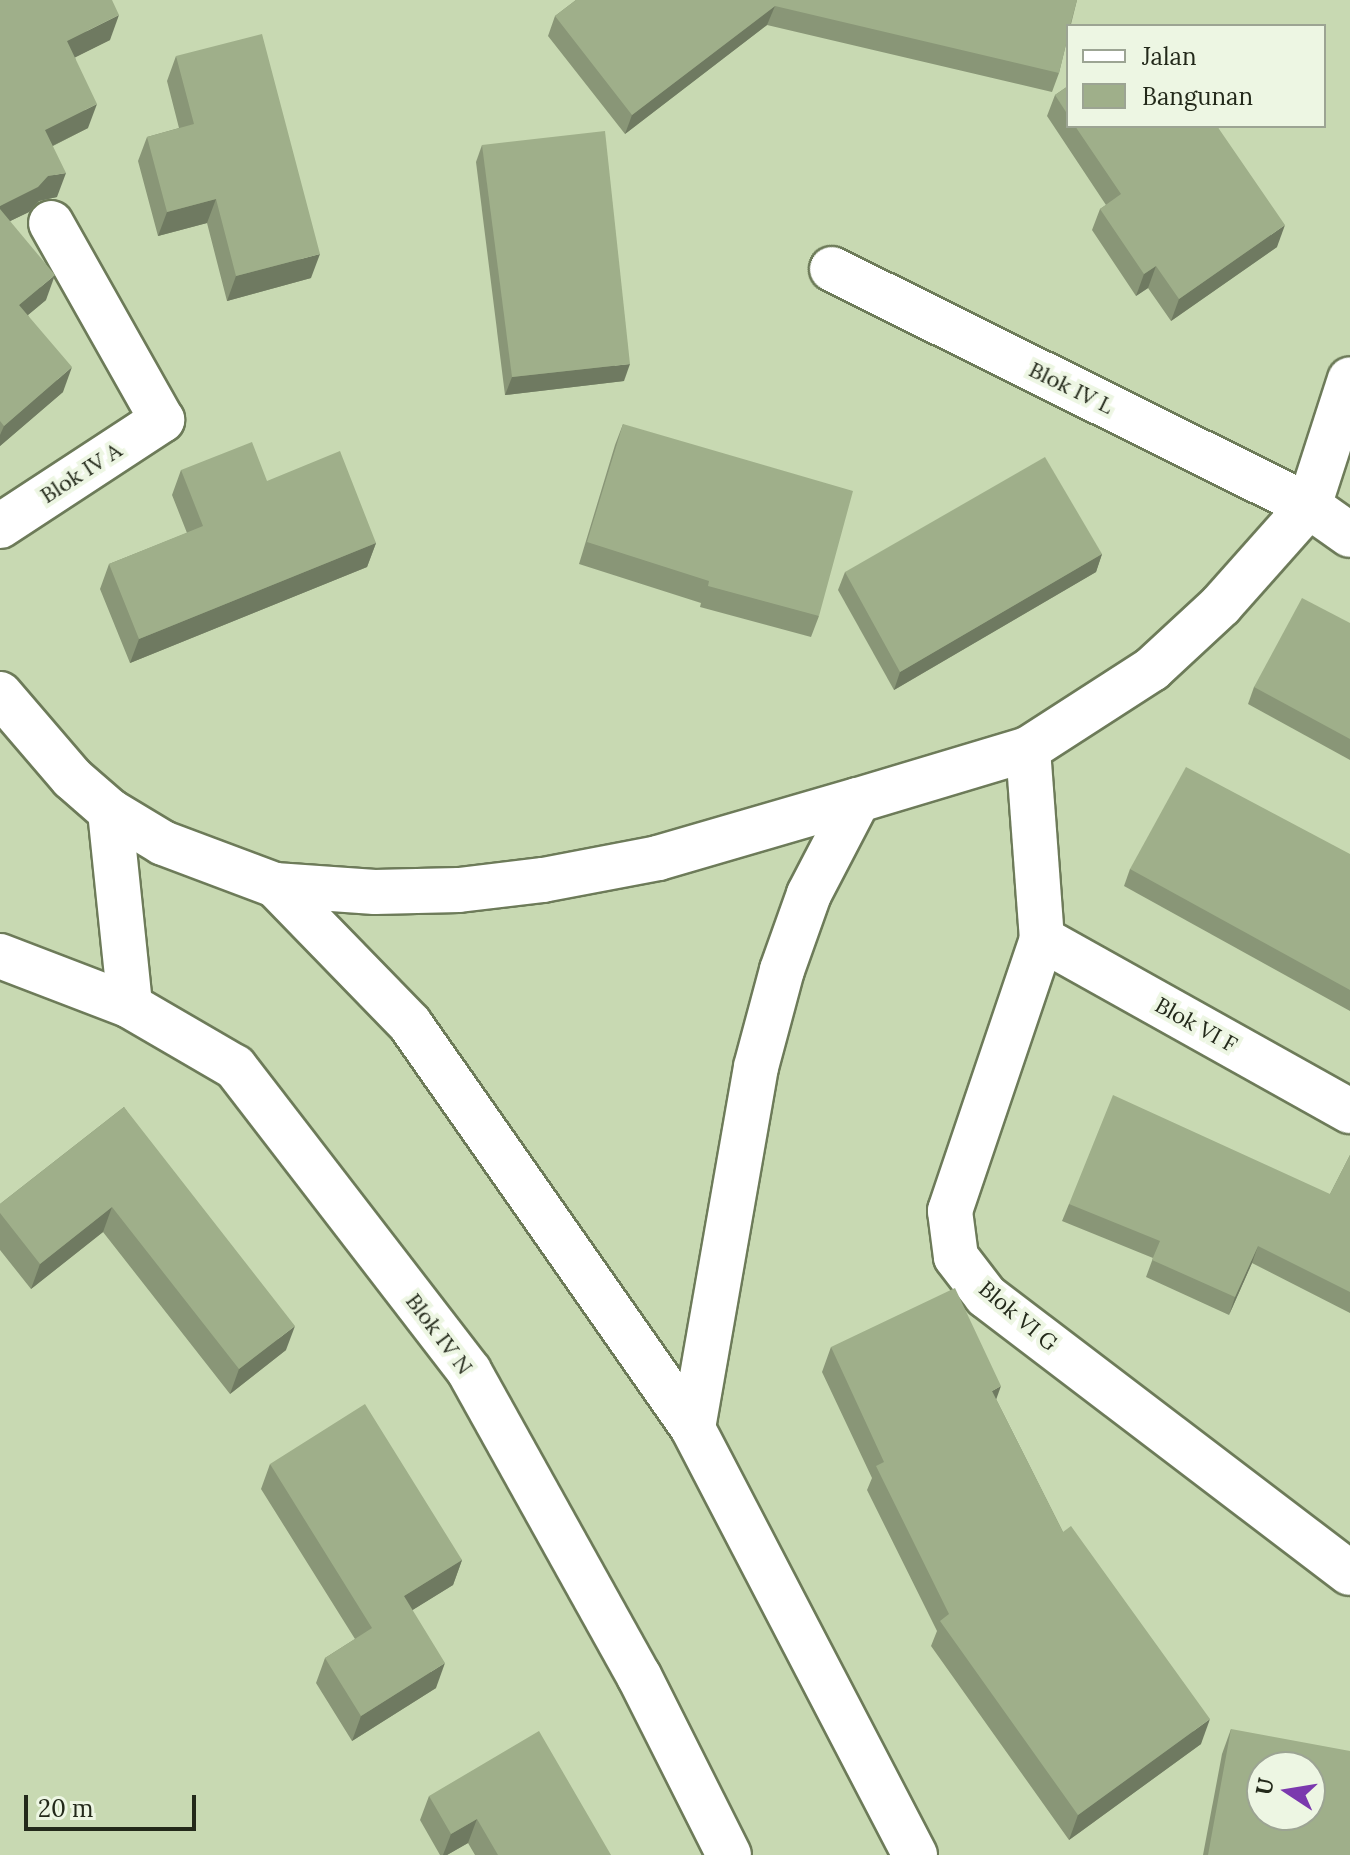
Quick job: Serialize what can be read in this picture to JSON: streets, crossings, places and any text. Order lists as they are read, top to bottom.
{
  "streets": {
    "street": [
      "Blok IV L",
      "Blok IV A",
      "Blok VI F",
      "Blok VI G",
      "Blok IV N"
    ]
  },
  "crossings": [
    ["Blok VI F", "Blok VI G"]
  ],
  "legend": ["Jalan", "Bangunan"],
  "scale_bar": "20 m",
  "north": "left"
}
